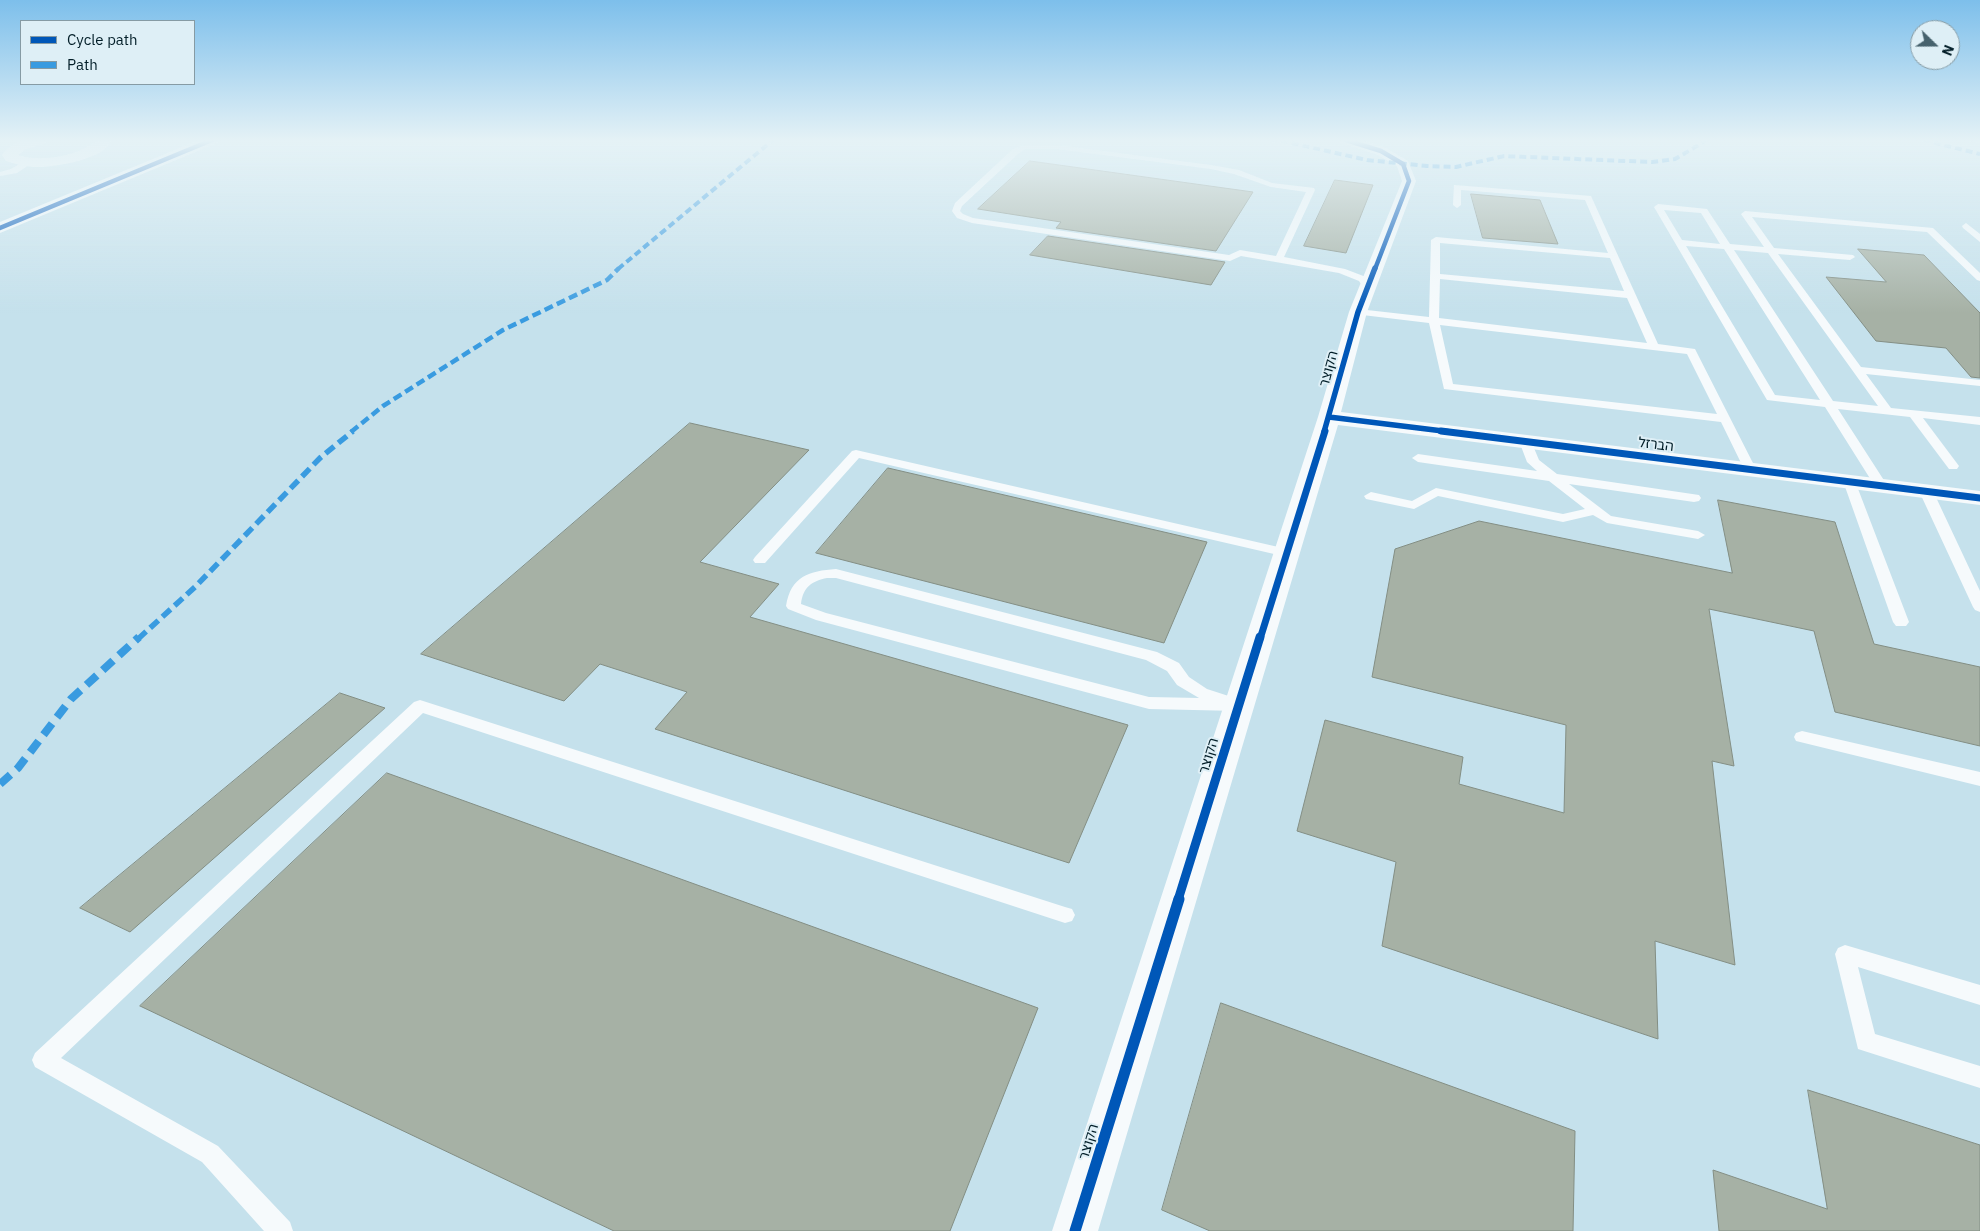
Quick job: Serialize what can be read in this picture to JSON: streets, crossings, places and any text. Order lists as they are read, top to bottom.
{
  "streets": {
    "street": ["הקוצר", "הברזל"]
  },
  "crossings": [
    ["הקוצר", "הברזל"]
  ],
  "legend": ["Cycle path", "Path"],
  "north": "right"
}
